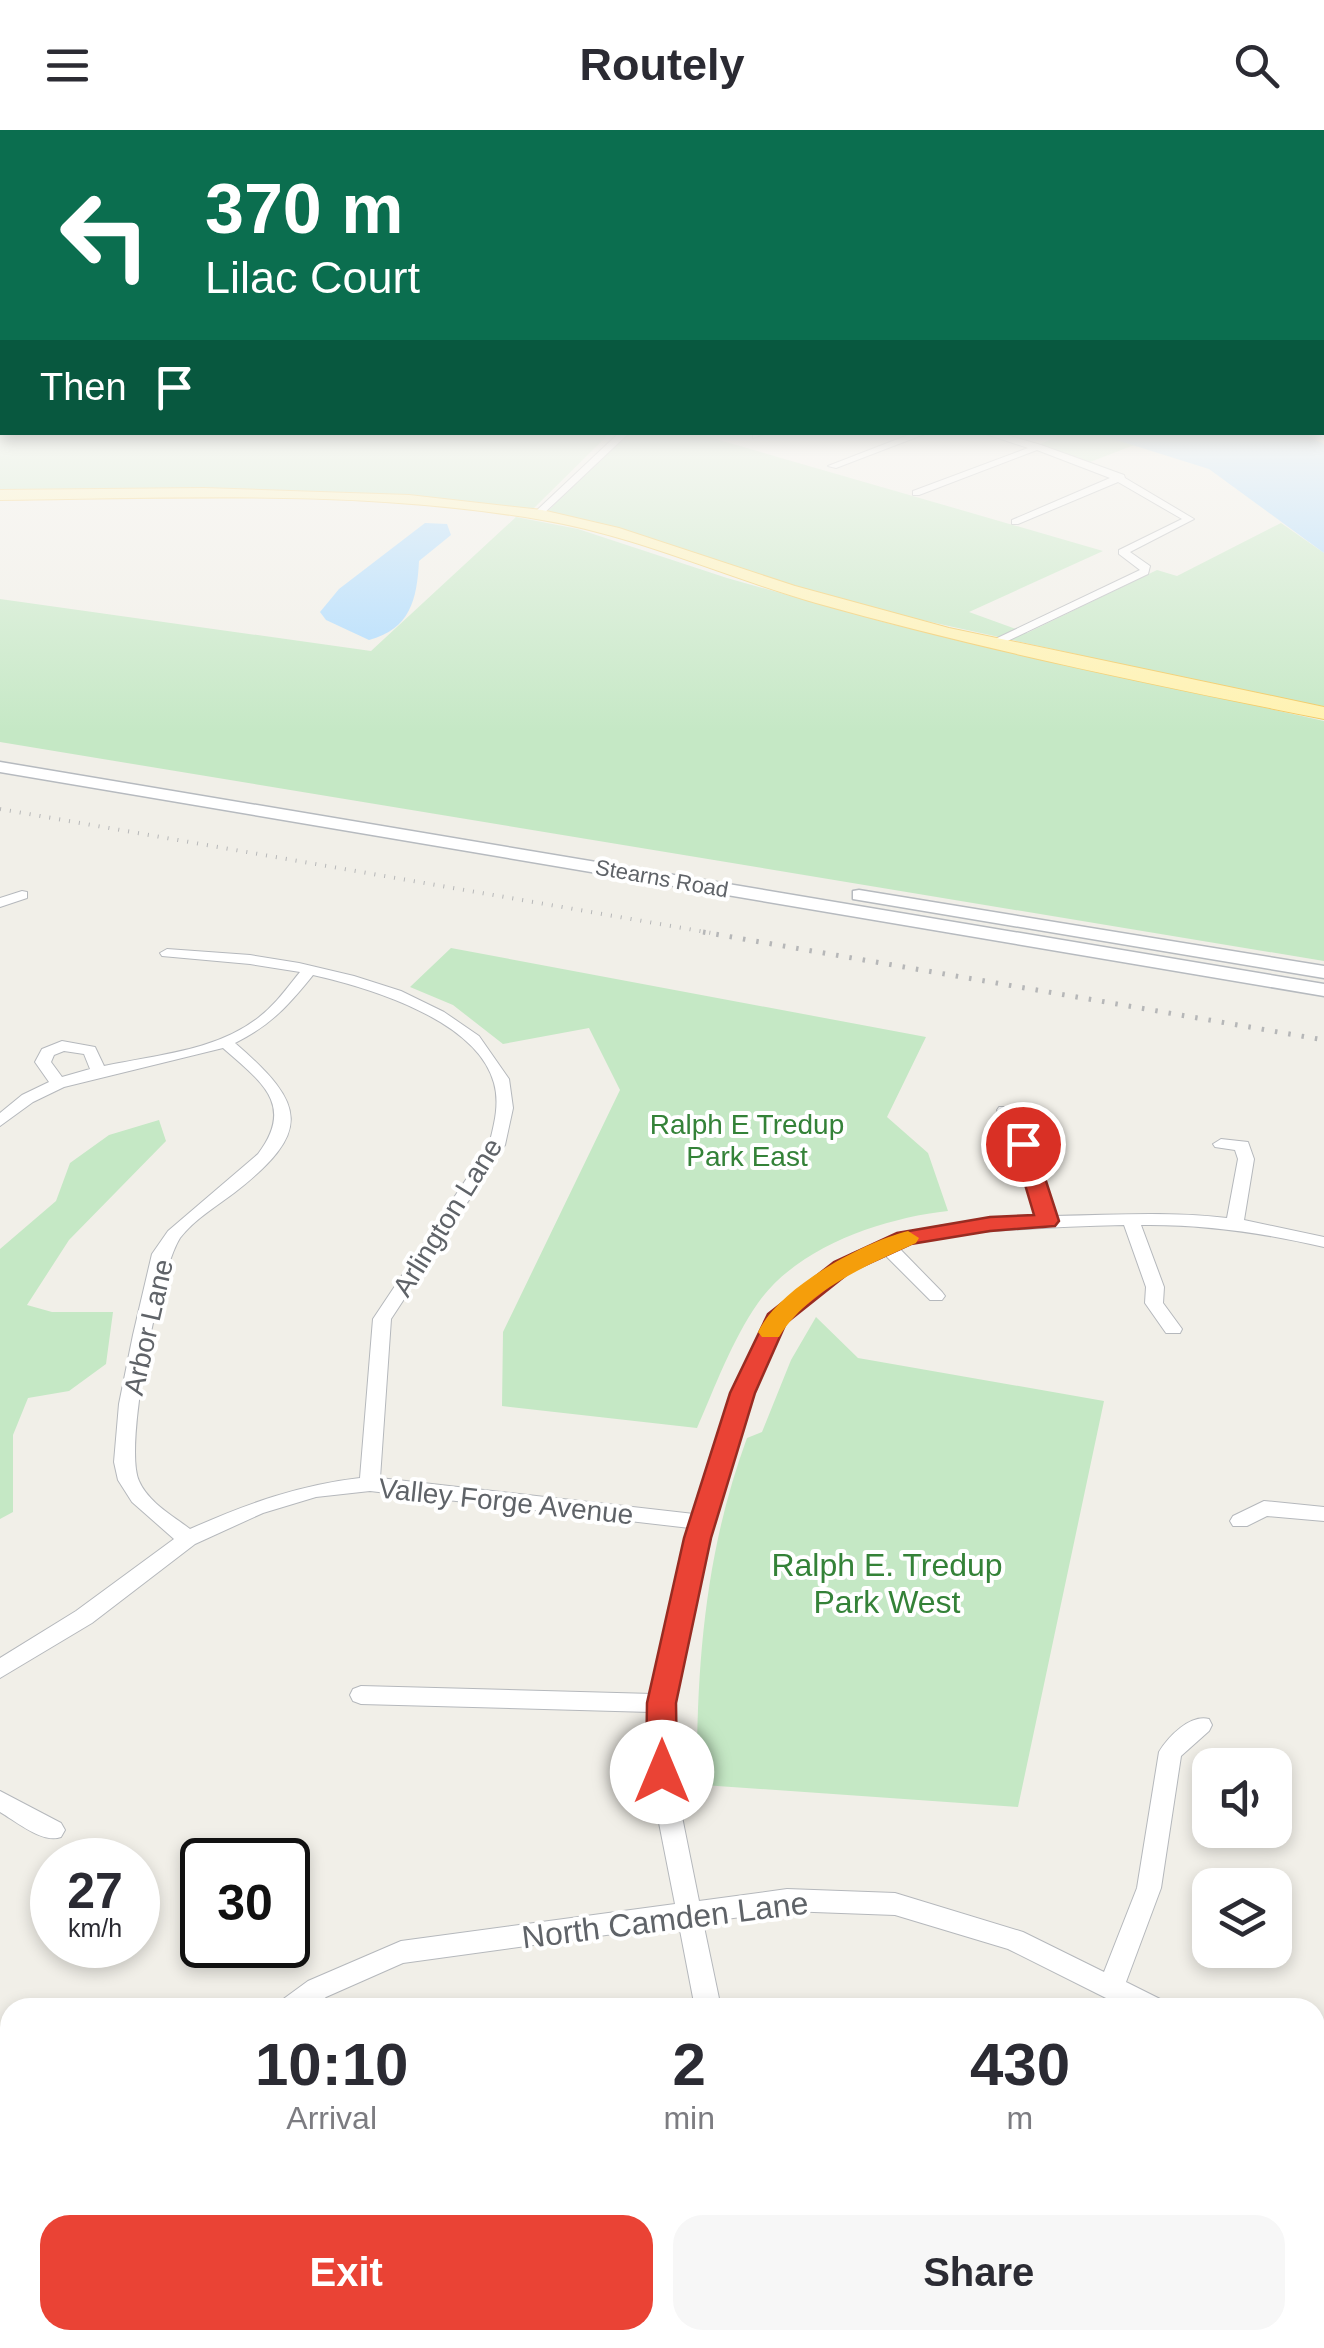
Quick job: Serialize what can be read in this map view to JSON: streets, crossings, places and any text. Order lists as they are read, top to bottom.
{
  "streets": {
    "main road": ["Stearns Road"],
    "street": [
      "Arlington Lane",
      "Arbor Lane",
      "Valley Forge Avenue",
      "North Camden Lane"
    ]
  },
  "crossings": [
    ["Arlington Lane", "Valley Forge Avenue"],
    ["Arbor Lane", "Valley Forge Avenue"]
  ],
  "parks": ["Ralph E Tredup Park East", "Ralph E. Tredup Park West"],
  "page": {
    "header": "Routely",
    "turn": ["370 m", "Lilac Court"],
    "then": "Then",
    "speed": "27 km/h",
    "limit": "30",
    "eta": [
      "10:10",
      "Arrival",
      "2",
      "min",
      "430",
      "m"
    ],
    "buttons": ["Exit", "Share"]
  }
}
